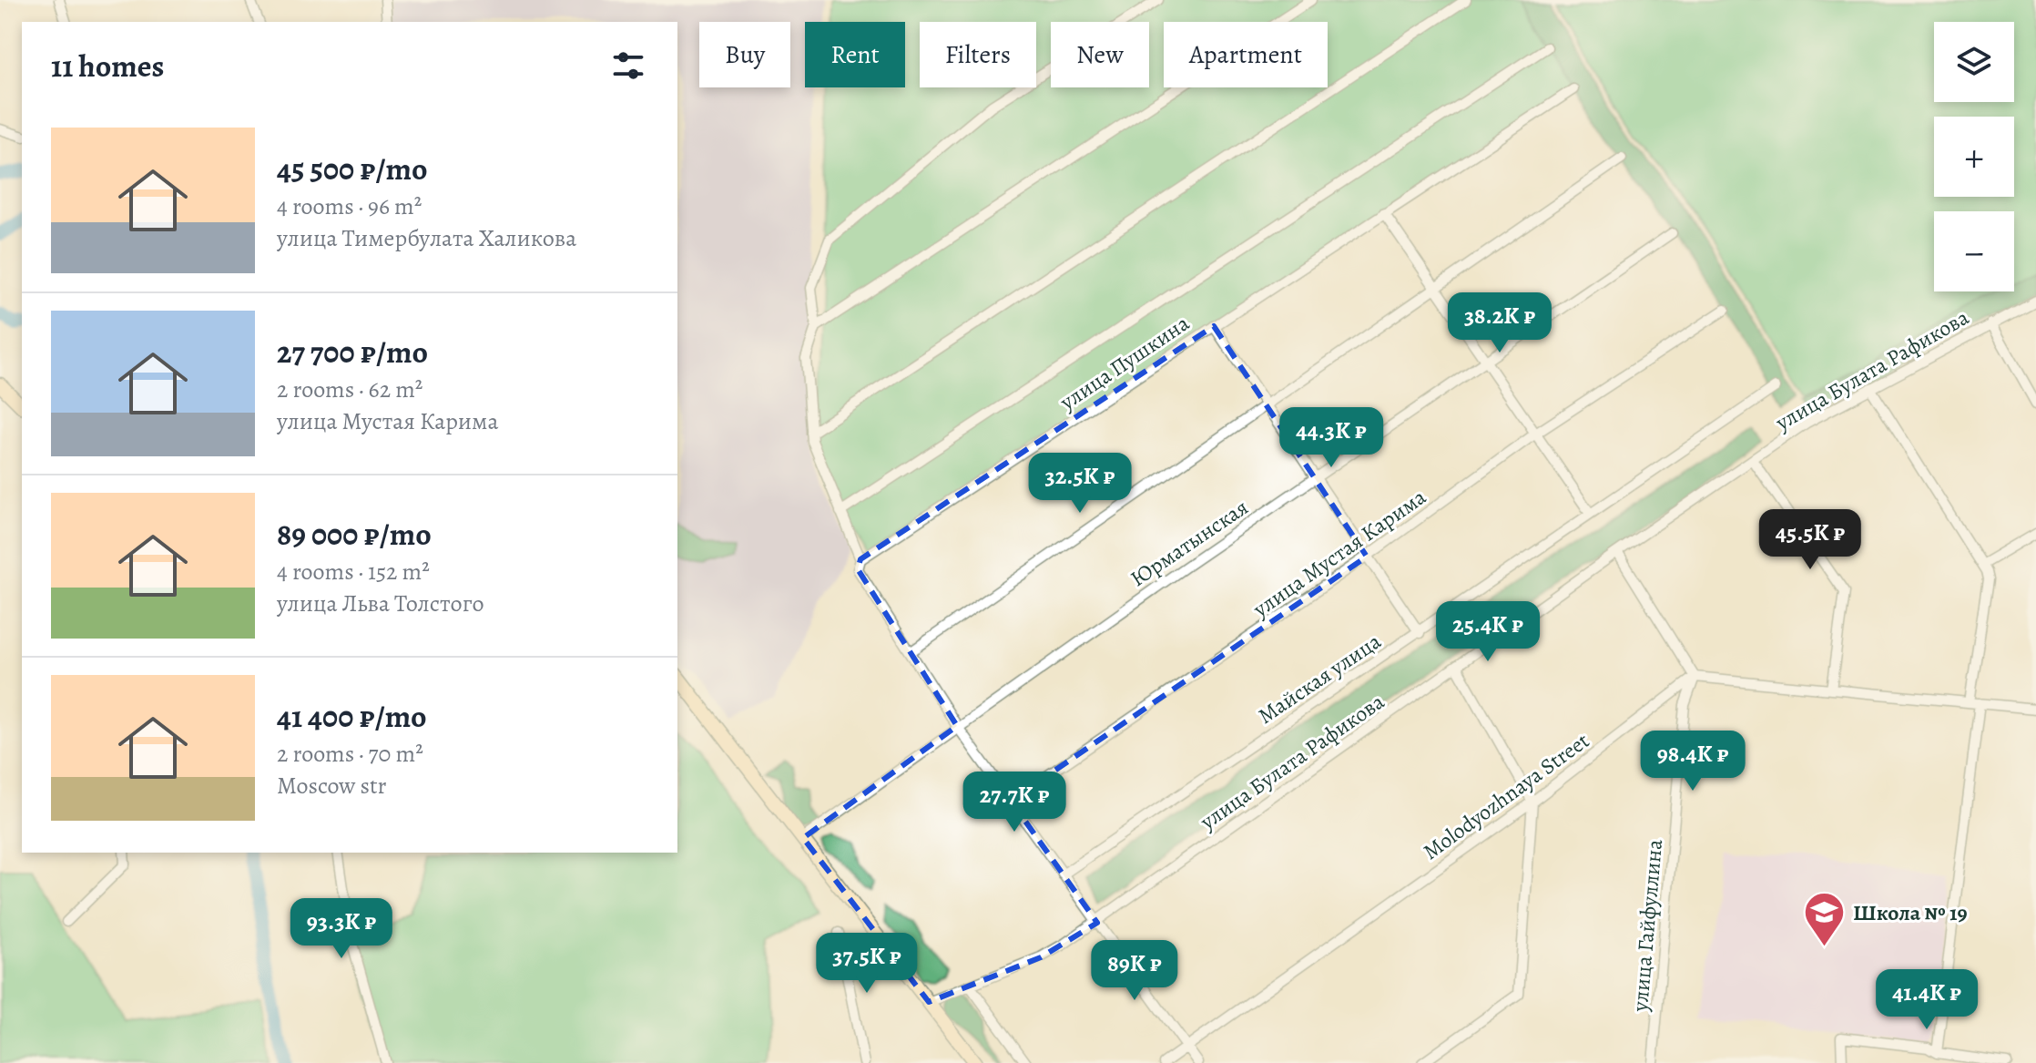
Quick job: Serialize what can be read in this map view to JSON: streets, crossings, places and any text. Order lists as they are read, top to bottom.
{
  "streets": {
    "street": [
      "улица Пушкина",
      "улица Булата Рафикова",
      "Юрматынская",
      "улица Мустая Карима",
      "Майская улица",
      "Molodyozhnaya Street",
      "улица Гайфуллина"
    ]
  },
  "crossings": [
    ["Molodyozhnaya Street", "улица Гайфуллина"]
  ],
  "places": {
    "school or university": ["Школа № 19"]
  },
  "page": {
    "map_buttons": ["+", "−"],
    "chip": [
      "Buy",
      "Rent",
      "Filters",
      "New",
      "Apartment"
    ],
    "heading": "11 homes",
    "list": [
      {
        "name": "45 500 ₽/mo",
        "note": "4 rooms · 96 m² · улица Тимербулата Халикова"
      },
      {
        "name": "27 700 ₽/mo",
        "note": "2 rooms · 62 m² · улица Мустая Карима"
      },
      {
        "name": "89 000 ₽/mo",
        "note": "4 rooms · 152 m² · улица Льва Толстого"
      },
      {
        "name": "41 400 ₽/mo",
        "note": "2 rooms · 70 m² · Moscow str"
      }
    ],
    "price": [
      "38.2K ₽",
      "44.3K ₽",
      "32.5K ₽",
      "45.5K ₽",
      "25.4K ₽",
      "98.4K ₽",
      "27.7K ₽",
      "93.3K ₽",
      "37.5K ₽",
      "89K ₽",
      "41.4K ₽"
    ]
  }
}
